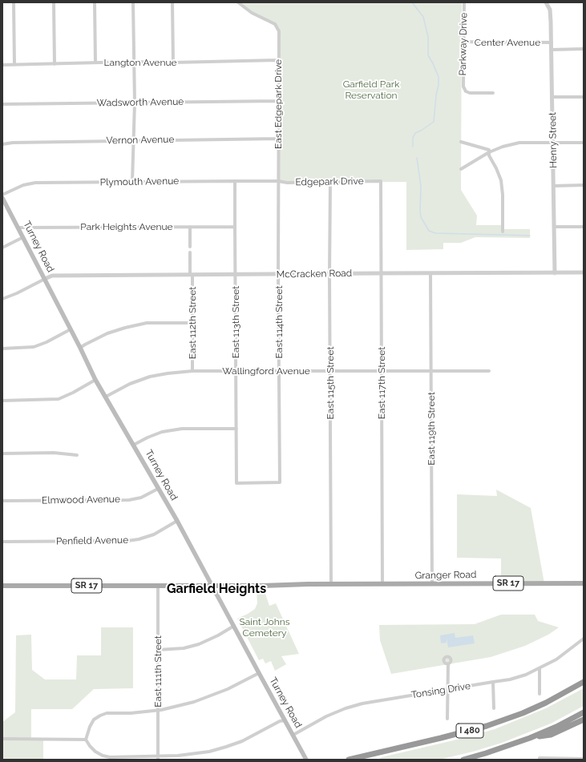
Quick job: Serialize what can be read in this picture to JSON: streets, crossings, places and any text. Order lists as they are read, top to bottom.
{
  "streets": {
    "highway": ["I 480"],
    "main road": ["Turney Road", "Granger Road", "SR 17"],
    "street": [
      "Center Avenue",
      "Parkway Drive",
      "Langton Avenue",
      "Wadsworth Avenue",
      "East Edgepark Drive",
      "Vernon Avenue",
      "Henry Street",
      "Plymouth Avenue",
      "Edgepark Drive",
      "Park Heights Avenue",
      "McCracken Road",
      "East 113th Street",
      "East 114th Street",
      "East 112th Street",
      "Wallingford Avenue",
      "East 115th Street",
      "East 117th Street",
      "East 119th Street",
      "Elmwood Avenue",
      "Penfield Avenue",
      "East 111th Street",
      "Tonsing Drive"
    ]
  },
  "crossings": [
    ["Center Avenue", "Parkway Drive"],
    ["Center Avenue", "Henry Street"],
    ["Langton Avenue", "East Edgepark Drive"],
    ["Wadsworth Avenue", "East Edgepark Drive"],
    ["East Edgepark Drive", "Vernon Avenue"],
    ["East Edgepark Drive", "Plymouth Avenue"],
    ["East Edgepark Drive", "Edgepark Drive"],
    ["East Edgepark Drive", "East 114th Street"],
    ["Henry Street", "McCracken Road"],
    ["Plymouth Avenue", "Edgepark Drive"],
    ["Plymouth Avenue", "East 113th Street"],
    ["Plymouth Avenue", "East 114th Street"],
    ["Edgepark Drive", "East 114th Street"],
    ["Edgepark Drive", "East 115th Street"],
    ["Edgepark Drive", "East 117th Street"],
    ["Park Heights Avenue", "Turney Road"],
    ["Park Heights Avenue", "East 113th Street"],
    ["Turney Road", "McCracken Road"],
    ["Turney Road", "Wallingford Avenue"],
    ["Turney Road", "Elmwood Avenue"],
    ["Turney Road", "Penfield Avenue"],
    ["Turney Road", "Granger Road"],
    ["Turney Road", "Tonsing Drive"],
    ["McCracken Road", "East 113th Street"],
    ["McCracken Road", "East 114th Street"],
    ["McCracken Road", "East 112th Street"],
    ["McCracken Road", "East 115th Street"],
    ["McCracken Road", "East 117th Street"],
    ["McCracken Road", "East 119th Street"],
    ["East 113th Street", "East 114th Street"],
    ["East 113th Street", "Wallingford Avenue"],
    ["East 114th Street", "Wallingford Avenue"],
    ["East 112th Street", "Wallingford Avenue"],
    ["Wallingford Avenue", "East 115th Street"],
    ["Wallingford Avenue", "East 117th Street"],
    ["Wallingford Avenue", "East 119th Street"],
    ["East 115th Street", "Granger Road"],
    ["East 117th Street", "Granger Road"],
    ["East 119th Street", "Granger Road"],
    ["Granger Road", "East 111th Street"]
  ],
  "districts": ["Garfield Heights"],
  "parks": ["Garfield Park Reservation", "Saint Johns Cemetery"]
}
